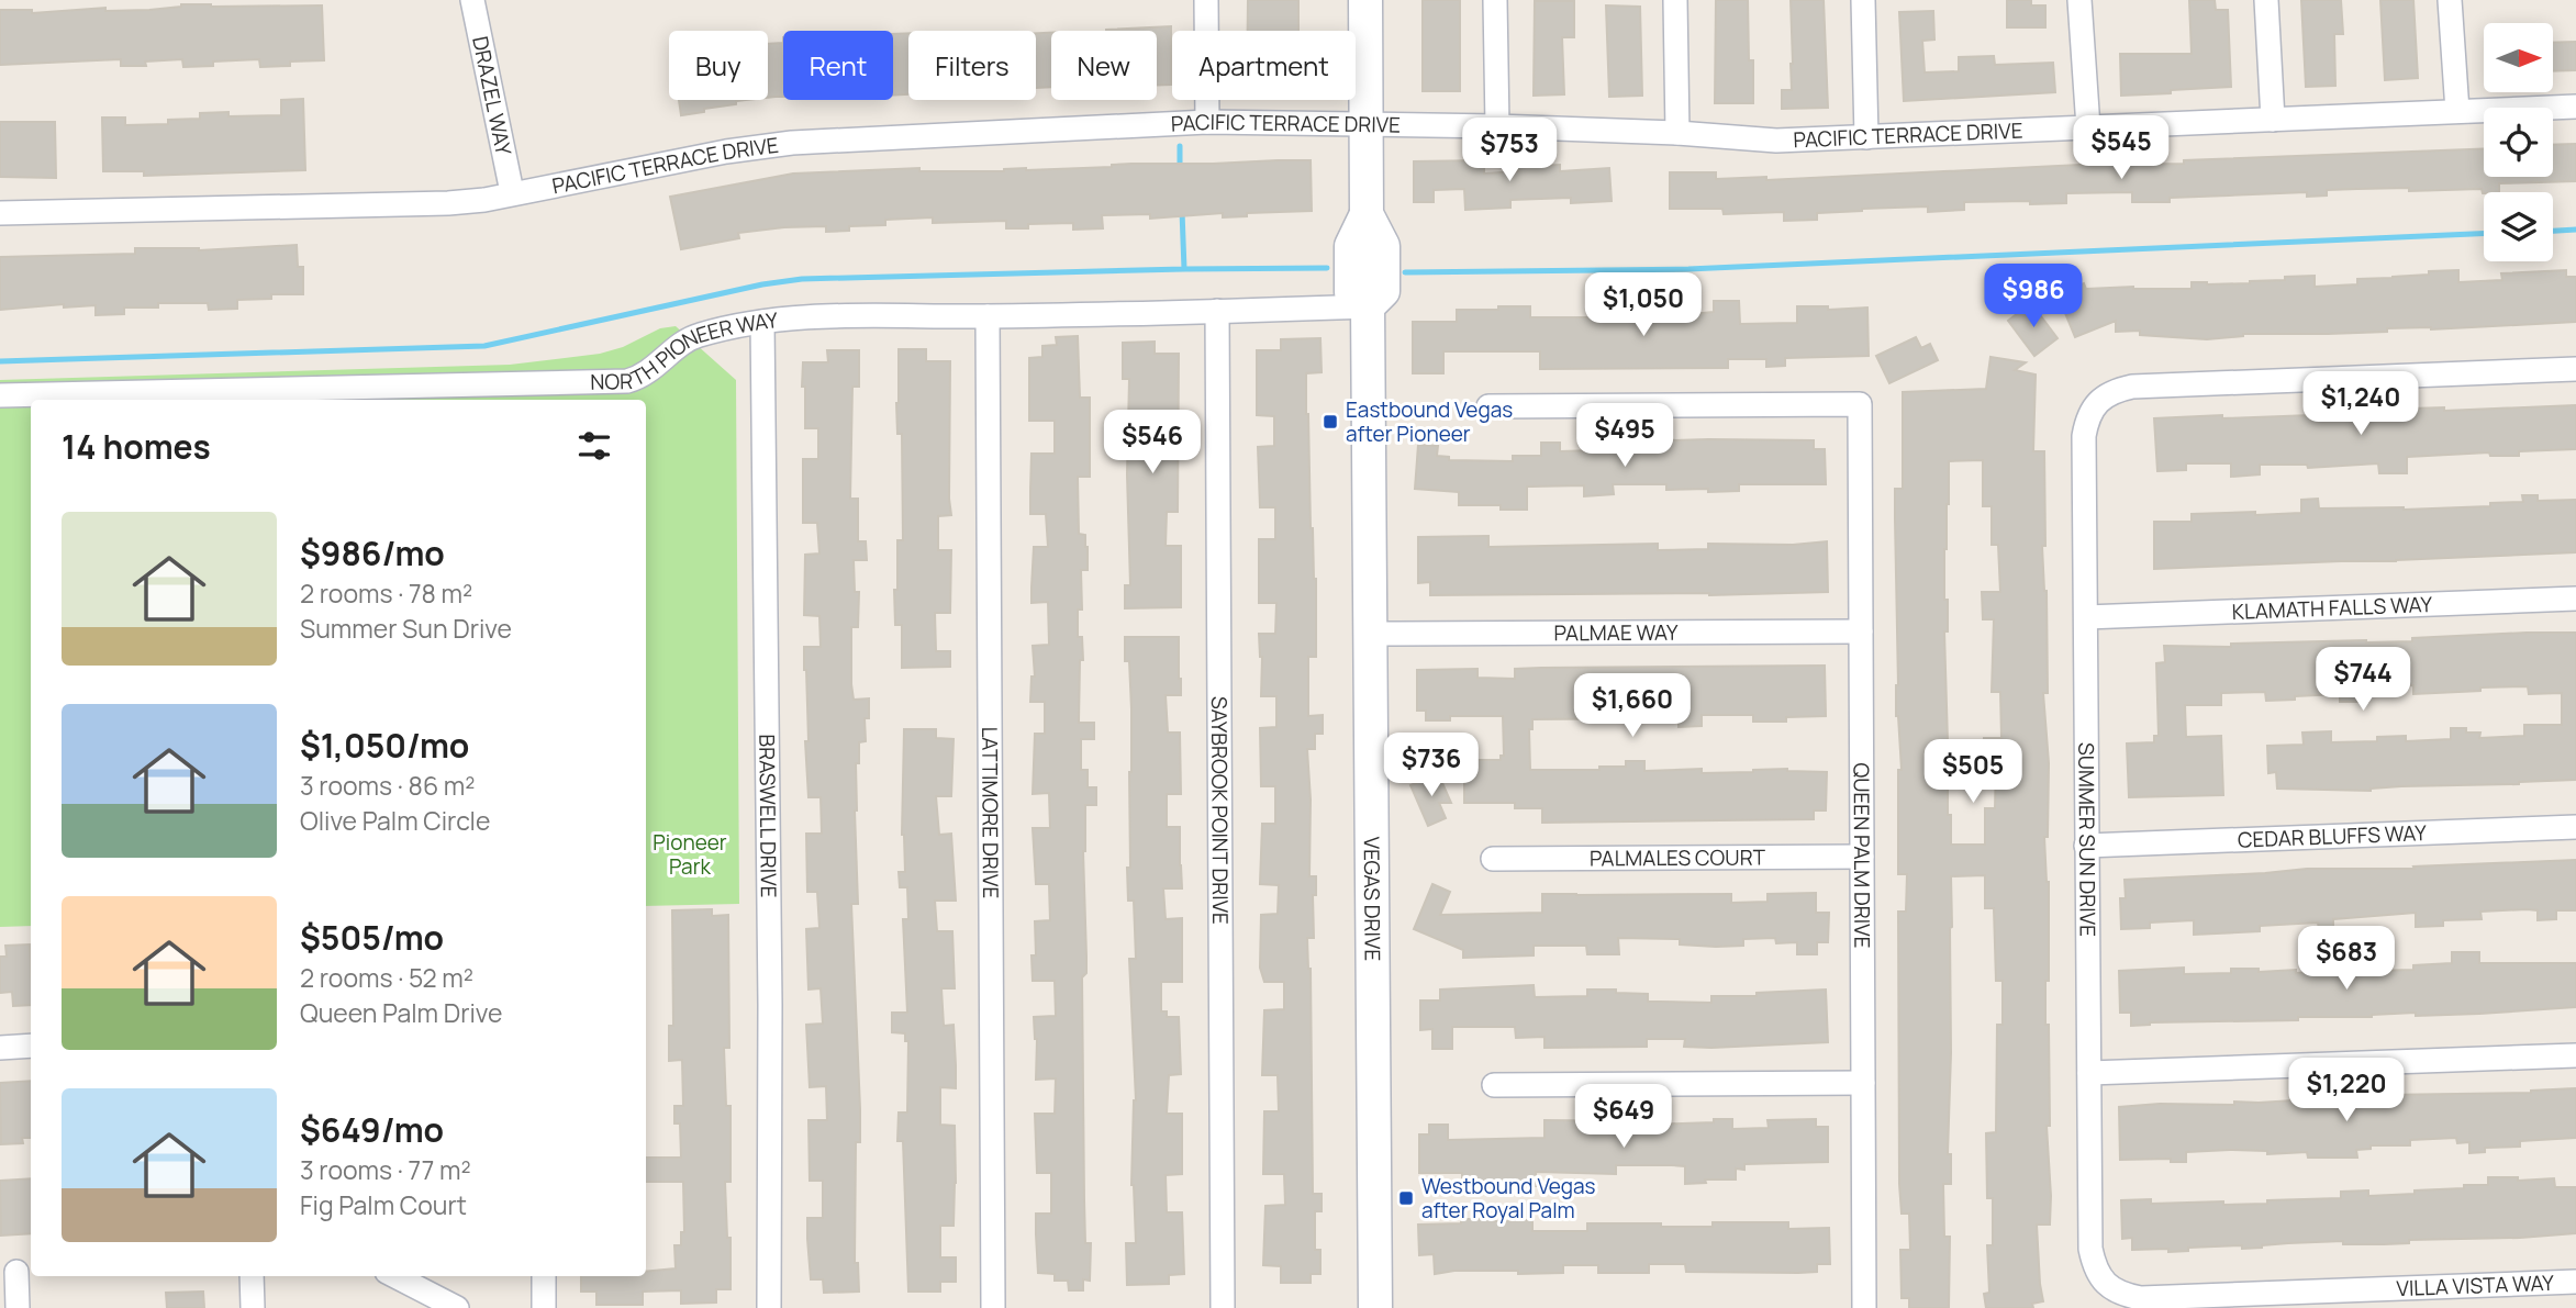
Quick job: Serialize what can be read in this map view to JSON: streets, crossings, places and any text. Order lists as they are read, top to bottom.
{
  "streets": {
    "main road": ["VEGAS DRIVE"],
    "street": [
      "DRAZEL WAY",
      "PACIFIC TERRACE DRIVE",
      "NORTH PIONEER WAY",
      "KLAMATH FALLS WAY",
      "PALMAE WAY",
      "SAYBROOK POINT DRIVE",
      "LATTIMORE DRIVE",
      "BRASWELL DRIVE",
      "CEDAR BLUFFS WAY",
      "SUMMER SUN DRIVE",
      "QUEEN PALM DRIVE",
      "PALMALES COURT",
      "VILLA VISTA WAY"
    ]
  },
  "crossings": [
    ["DRAZEL WAY", "PACIFIC TERRACE DRIVE"],
    ["PACIFIC TERRACE DRIVE", "VEGAS DRIVE"],
    ["NORTH PIONEER WAY", "SAYBROOK POINT DRIVE"],
    ["NORTH PIONEER WAY", "LATTIMORE DRIVE"],
    ["NORTH PIONEER WAY", "BRASWELL DRIVE"],
    ["NORTH PIONEER WAY", "VEGAS DRIVE"],
    ["KLAMATH FALLS WAY", "SUMMER SUN DRIVE"],
    ["PALMAE WAY", "QUEEN PALM DRIVE"],
    ["PALMAE WAY", "VEGAS DRIVE"],
    ["CEDAR BLUFFS WAY", "SUMMER SUN DRIVE"],
    ["SUMMER SUN DRIVE", "VILLA VISTA WAY"],
    ["QUEEN PALM DRIVE", "PALMALES COURT"]
  ],
  "parks": ["Pioneer Park"],
  "places": {
    "transit": ["Eastbound Vegas after Pioneer", "Westbound Vegas after Royal Palm"]
  },
  "north": "right",
  "page": {
    "chip": [
      "Buy",
      "Rent",
      "Filters",
      "New",
      "Apartment"
    ],
    "price": [
      "$545",
      "$753",
      "$986",
      "$1,050",
      "$1,240",
      "$495",
      "$546",
      "$744",
      "$1,660",
      "$736",
      "$505",
      "$683",
      "$1,220",
      "$649"
    ],
    "heading": "14 homes",
    "list": [
      {
        "name": "$986/mo",
        "note": "2 rooms · 78 m² · Summer Sun Drive"
      },
      {
        "name": "$1,050/mo",
        "note": "3 rooms · 86 m² · Olive Palm Circle"
      },
      {
        "name": "$505/mo",
        "note": "2 rooms · 52 m² · Queen Palm Drive"
      },
      {
        "name": "$649/mo",
        "note": "3 rooms · 77 m² · Fig Palm Court"
      }
    ]
  }
}
